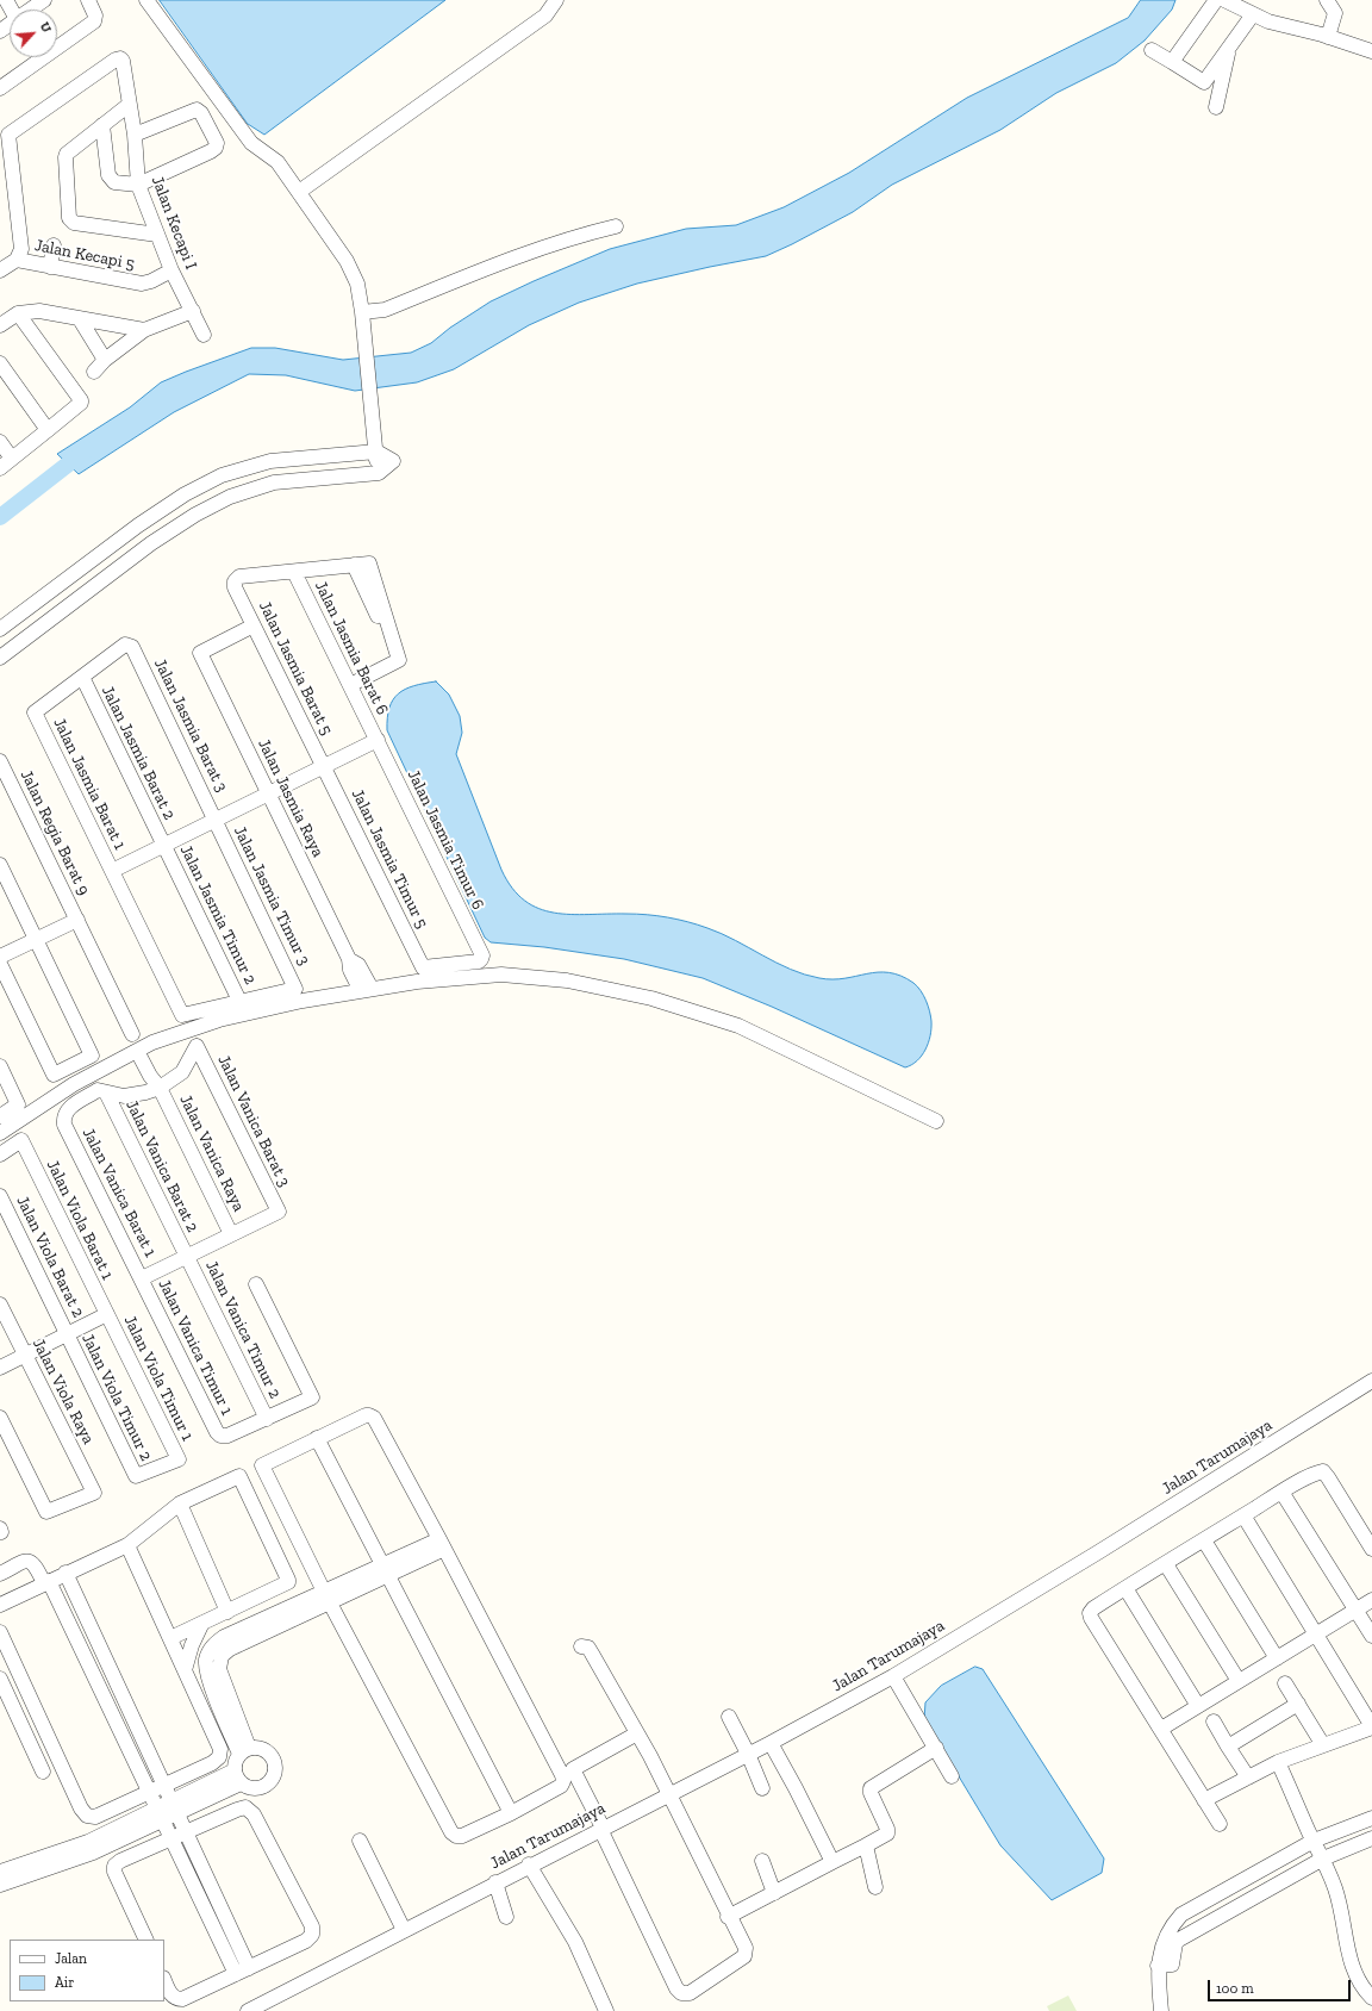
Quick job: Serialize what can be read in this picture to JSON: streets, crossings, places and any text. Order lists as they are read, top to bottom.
{
  "streets": {
    "street": [
      "Jalan Kecapi I",
      "Jalan Kecapi 5",
      "Jalan Jasmia Barat 6",
      "Jalan Jasmia Barat 5",
      "Jalan Jasmia Barat 3",
      "Jalan Jasmia Barat 2",
      "Jalan Jasmia Barat 1",
      "Jalan Jasmia Raya",
      "Jalan Regia Barat 9",
      "Jalan Jasmia Timur 6",
      "Jalan Jasmia Timur 5",
      "Jalan Jasmia Timur 3",
      "Jalan Jasmia Timur 2",
      "Jalan Vanica Barat 3",
      "Jalan Vanica Raya",
      "Jalan Vanica Barat 2",
      "Jalan Vanica Barat 1",
      "Jalan Viola Barat 1",
      "Jalan Viola Barat 2",
      "Jalan Vanica Timur 2",
      "Jalan Vanica Timur 1",
      "Jalan Viola Timur 1",
      "Jalan Viola Raya",
      "Jalan Viola Timur 2",
      "Jalan Tarumajaya"
    ]
  },
  "crossings": [
    ["Jalan Kecapi I", "Jalan Kecapi 5"],
    ["Jalan Jasmia Barat 6", "Jalan Jasmia Barat 5"],
    ["Jalan Jasmia Barat 6", "Jalan Jasmia Timur 6"],
    ["Jalan Jasmia Barat 5", "Jalan Jasmia Raya"],
    ["Jalan Jasmia Barat 5", "Jalan Jasmia Timur 5"],
    ["Jalan Jasmia Barat 3", "Jalan Jasmia Barat 2"],
    ["Jalan Jasmia Barat 3", "Jalan Jasmia Barat 1"],
    ["Jalan Jasmia Barat 3", "Jalan Jasmia Timur 3"],
    ["Jalan Jasmia Barat 2", "Jalan Jasmia Barat 1"],
    ["Jalan Jasmia Barat 2", "Jalan Jasmia Timur 2"],
    ["Jalan Jasmia Barat 1", "Jalan Jasmia Timur 3"],
    ["Jalan Jasmia Barat 1", "Jalan Jasmia Timur 2"],
    ["Jalan Jasmia Timur 6", "Jalan Jasmia Timur 5"],
    ["Jalan Jasmia Timur 3", "Jalan Jasmia Timur 2"],
    ["Jalan Vanica Barat 3", "Jalan Vanica Raya"],
    ["Jalan Vanica Barat 2", "Jalan Vanica Barat 1"],
    ["Jalan Vanica Barat 2", "Jalan Vanica Timur 2"],
    ["Jalan Vanica Barat 1", "Jalan Vanica Timur 1"],
    ["Jalan Viola Barat 1", "Jalan Viola Timur 1"],
    ["Jalan Viola Barat 2", "Jalan Viola Timur 2"],
    ["Jalan Vanica Timur 2", "Jalan Vanica Timur 1"],
    ["Jalan Viola Timur 1", "Jalan Viola Timur 2"]
  ],
  "legend": ["Jalan", "Air"],
  "scale_bar": "100 m",
  "north": "top right"
}
